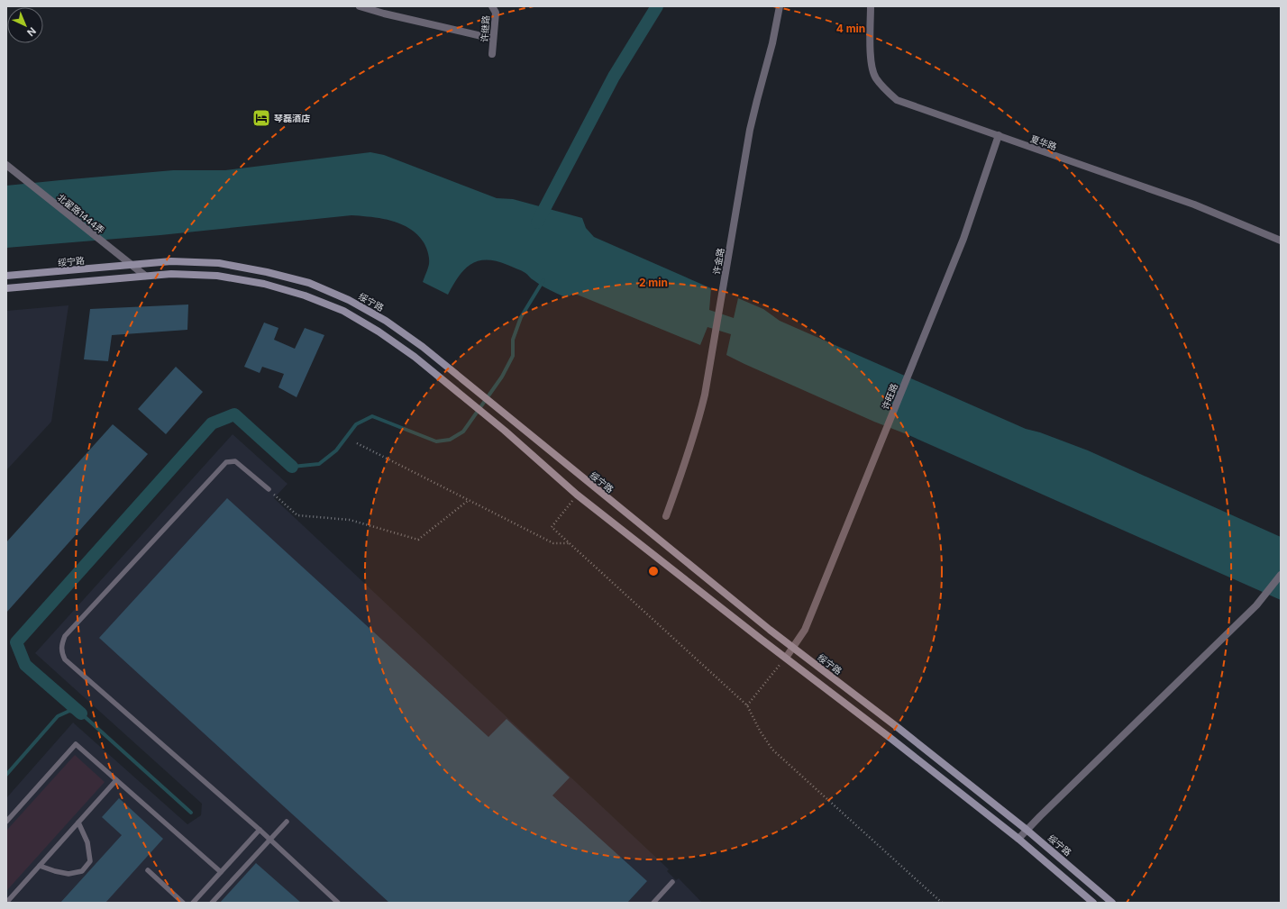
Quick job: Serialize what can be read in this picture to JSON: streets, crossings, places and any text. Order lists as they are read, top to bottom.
{
  "streets": {
    "main road": ["绥宁路"],
    "street": [
      "许继路",
      "夏华路",
      "北翟路1444弄",
      "许金路",
      "许旺路"
    ]
  },
  "crossings": [
    ["夏华路", "许旺路"],
    ["北翟路1444弄", "绥宁路"],
    ["绥宁路", "许旺路"]
  ],
  "places": {
    "hotel": ["琴磊酒店"]
  },
  "north": "bottom right",
  "rings": ["4 min", "2 min"]
}
